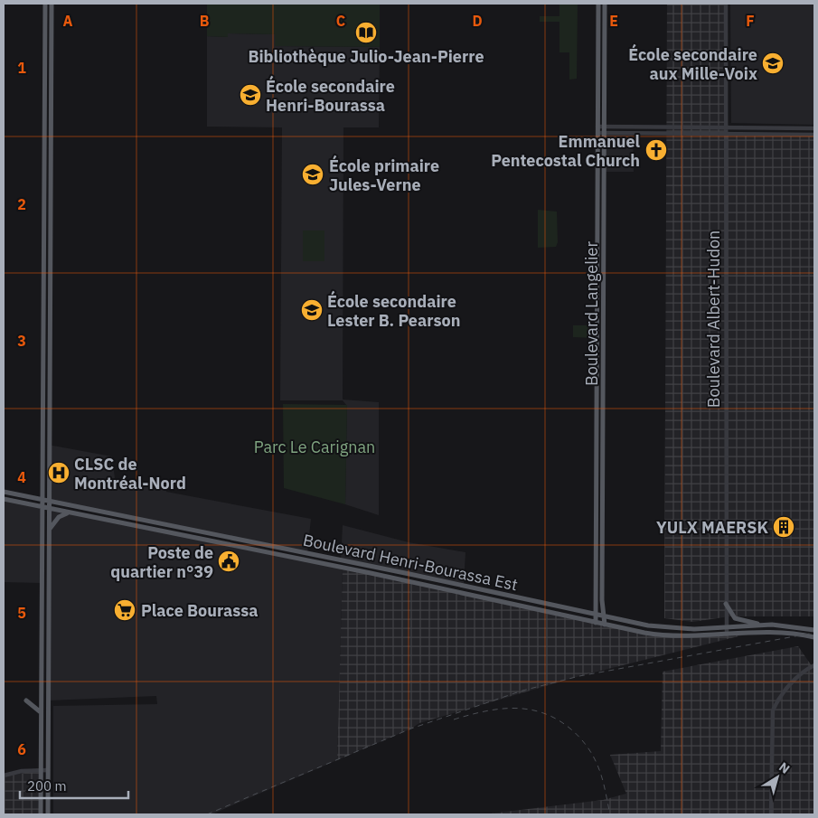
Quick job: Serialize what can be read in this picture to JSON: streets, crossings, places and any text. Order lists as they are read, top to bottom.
{
  "streets": {
    "main road": ["Boulevard Langelier", "Boulevard Henri-Bourassa Est"],
    "street": ["Boulevard Albert-Hudon"]
  },
  "crossings": [
    ["Boulevard Langelier", "Boulevard Henri-Bourassa Est"],
    ["Boulevard Albert-Hudon", "Boulevard Henri-Bourassa Est"]
  ],
  "parks": ["Parc Le Carignan"],
  "places": {
    "library": ["Bibliothèque Julio-Jean-Pierre"],
    "school or university": [
      "École secondaire aux Mille-Voix",
      "École secondaire Henri-Bourassa",
      "École primaire Jules-Verne",
      "École secondaire Lester B. Pearson"
    ],
    "church": ["Emmanuel Pentecostal Church"],
    "hospital": ["CLSC de Montréal-Nord"],
    "building": ["YULX MAERSK"],
    "public building": ["Poste de quartier n°39"],
    "supermarket": ["Place Bourassa"]
  },
  "scale_bar": "200 m",
  "north": "top right",
  "grid": {
    "columns": [
      "A",
      "B",
      "C",
      "D",
      "E",
      "F"
    ],
    "rows": [
      "1",
      "2",
      "3",
      "4",
      "5",
      "6"
    ]
  }
}
